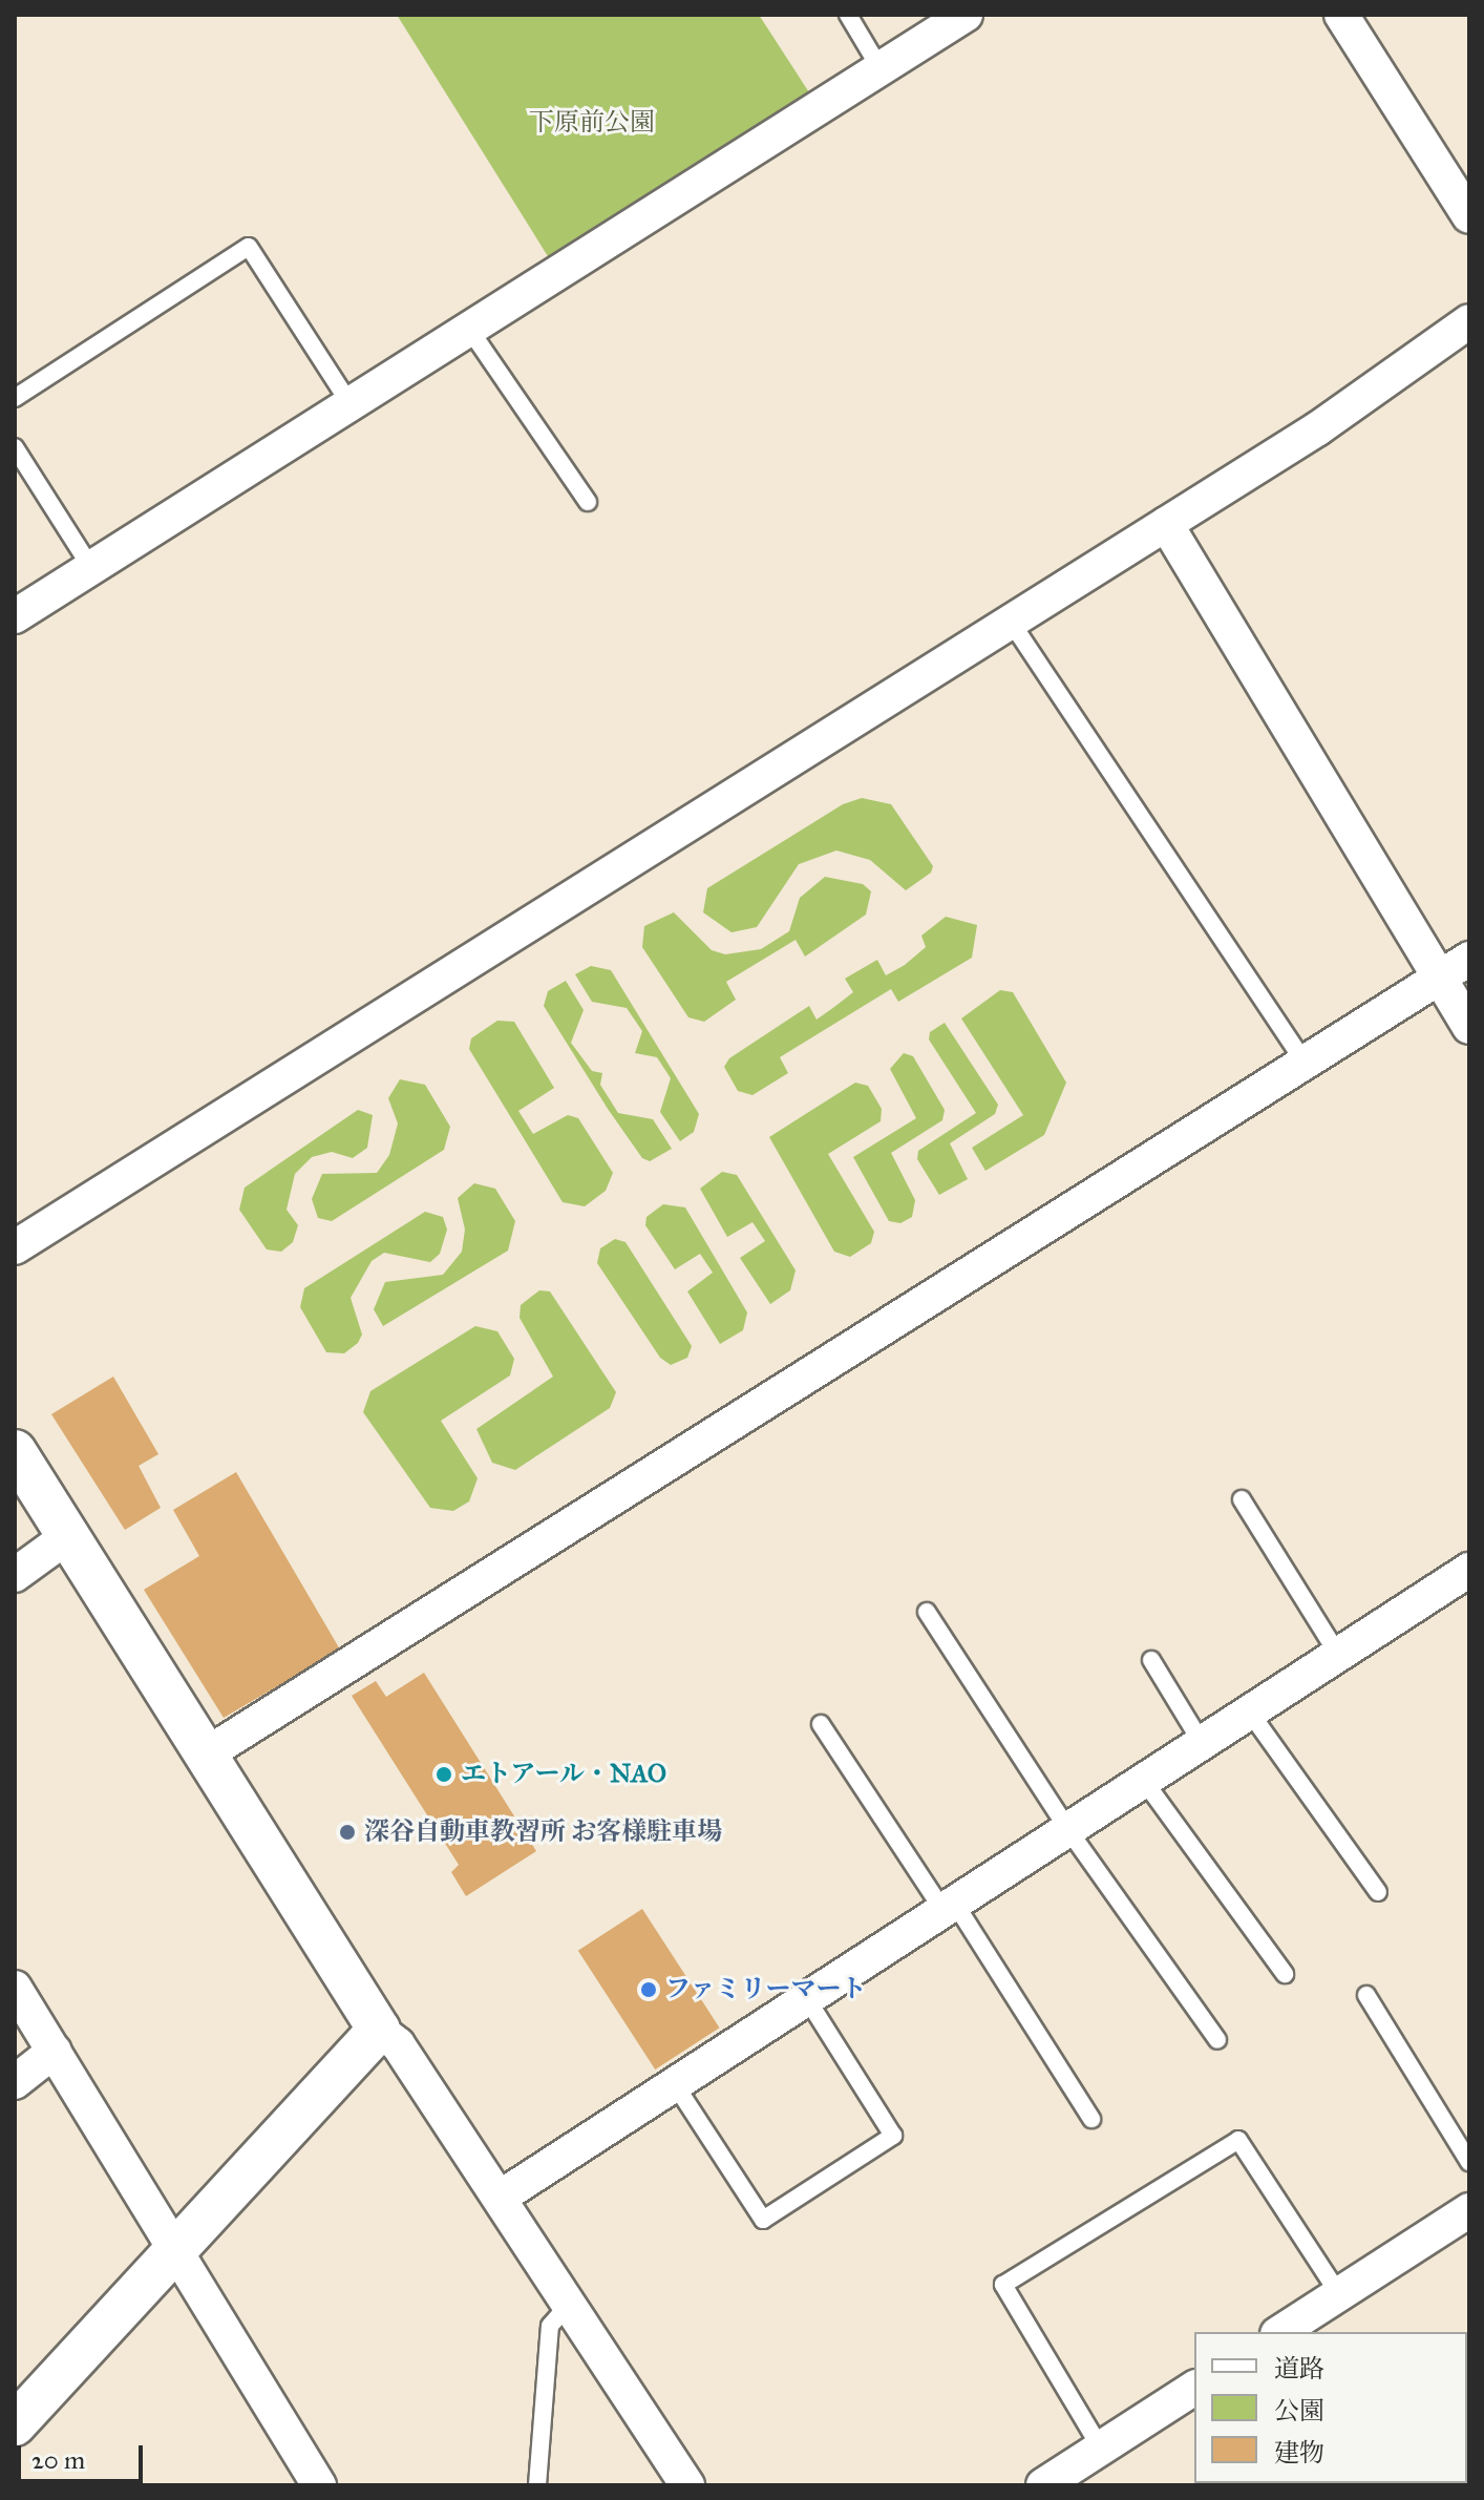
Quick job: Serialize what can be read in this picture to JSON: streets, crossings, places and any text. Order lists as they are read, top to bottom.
{
  "parks": ["下原前公園"],
  "places": ["エトアール・NAO", "深谷自動車教習所 お客様駐車場", "ファミリーマート"],
  "legend": ["道路", "公園", "建物"],
  "scale_bar": "20 m"
}
